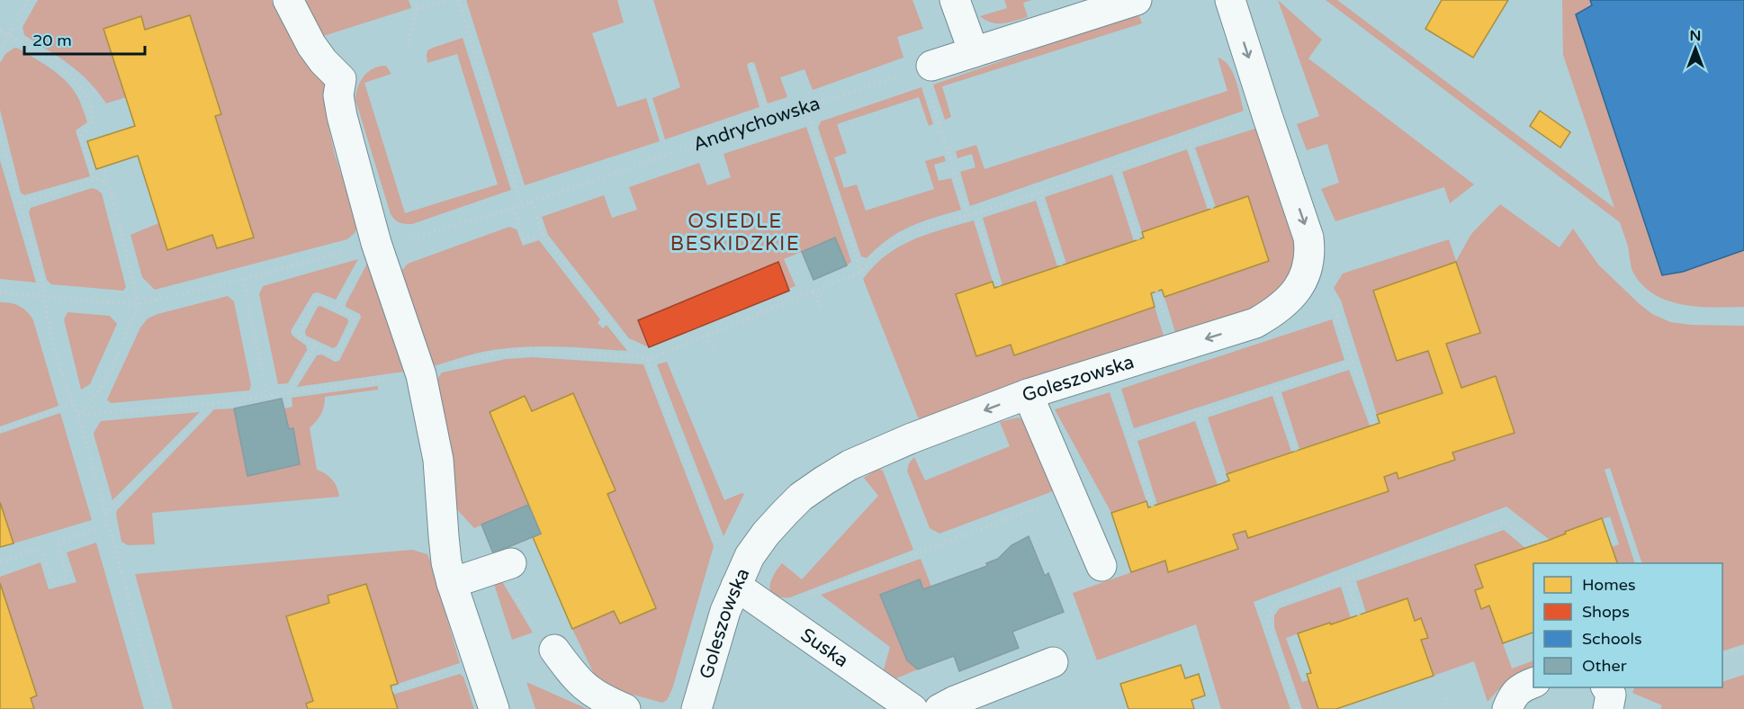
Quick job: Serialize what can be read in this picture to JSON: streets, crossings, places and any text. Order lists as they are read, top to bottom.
{
  "streets": {
    "street": ["Goleszowska", "Suska"],
    "path": ["Andrychowska"]
  },
  "crossings": [
    ["Goleszowska", "Suska"]
  ],
  "districts": ["OSIEDLE BESKIDZKIE"],
  "legend": [
    "Homes",
    "Shops",
    "Schools",
    "Other"
  ],
  "scale_bar": "20 m",
  "north": "top"
}
